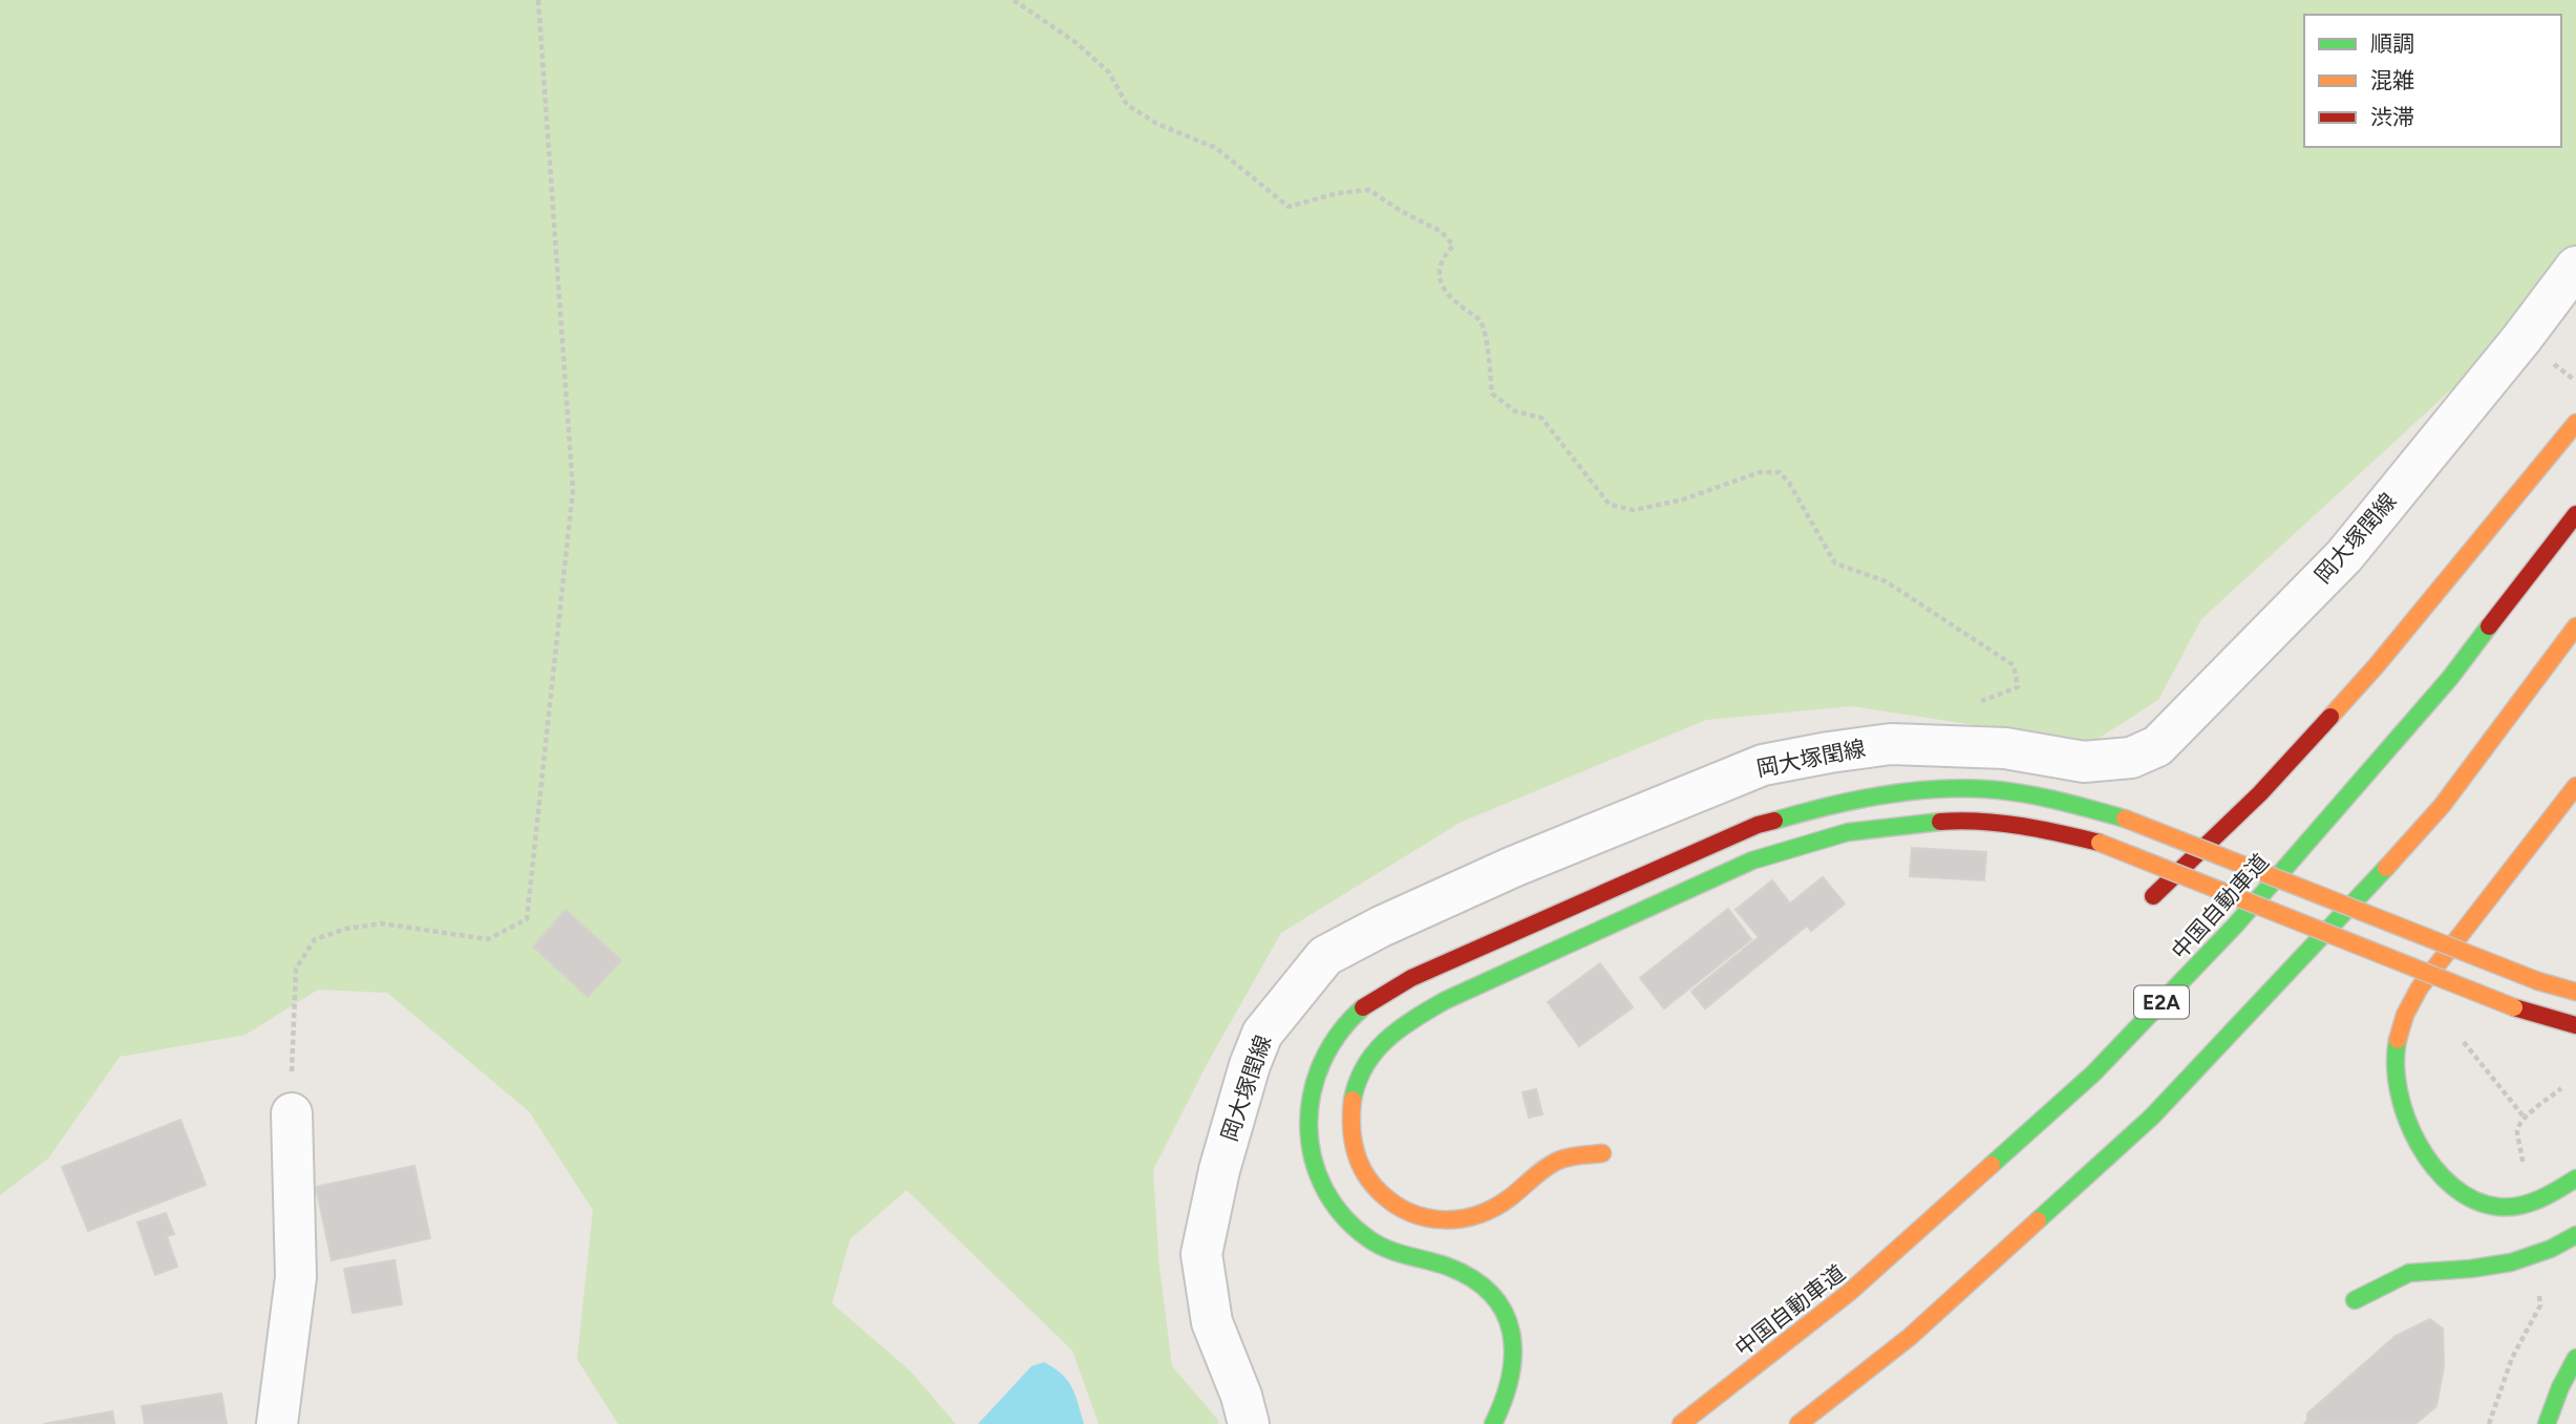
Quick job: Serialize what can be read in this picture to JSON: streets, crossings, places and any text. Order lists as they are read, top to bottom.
{
  "streets": {
    "highway": ["中国自動車道", "E2A"],
    "street": ["岡大塚閏線"]
  },
  "legend": ["順調", "混雑", "渋滞"]
}
